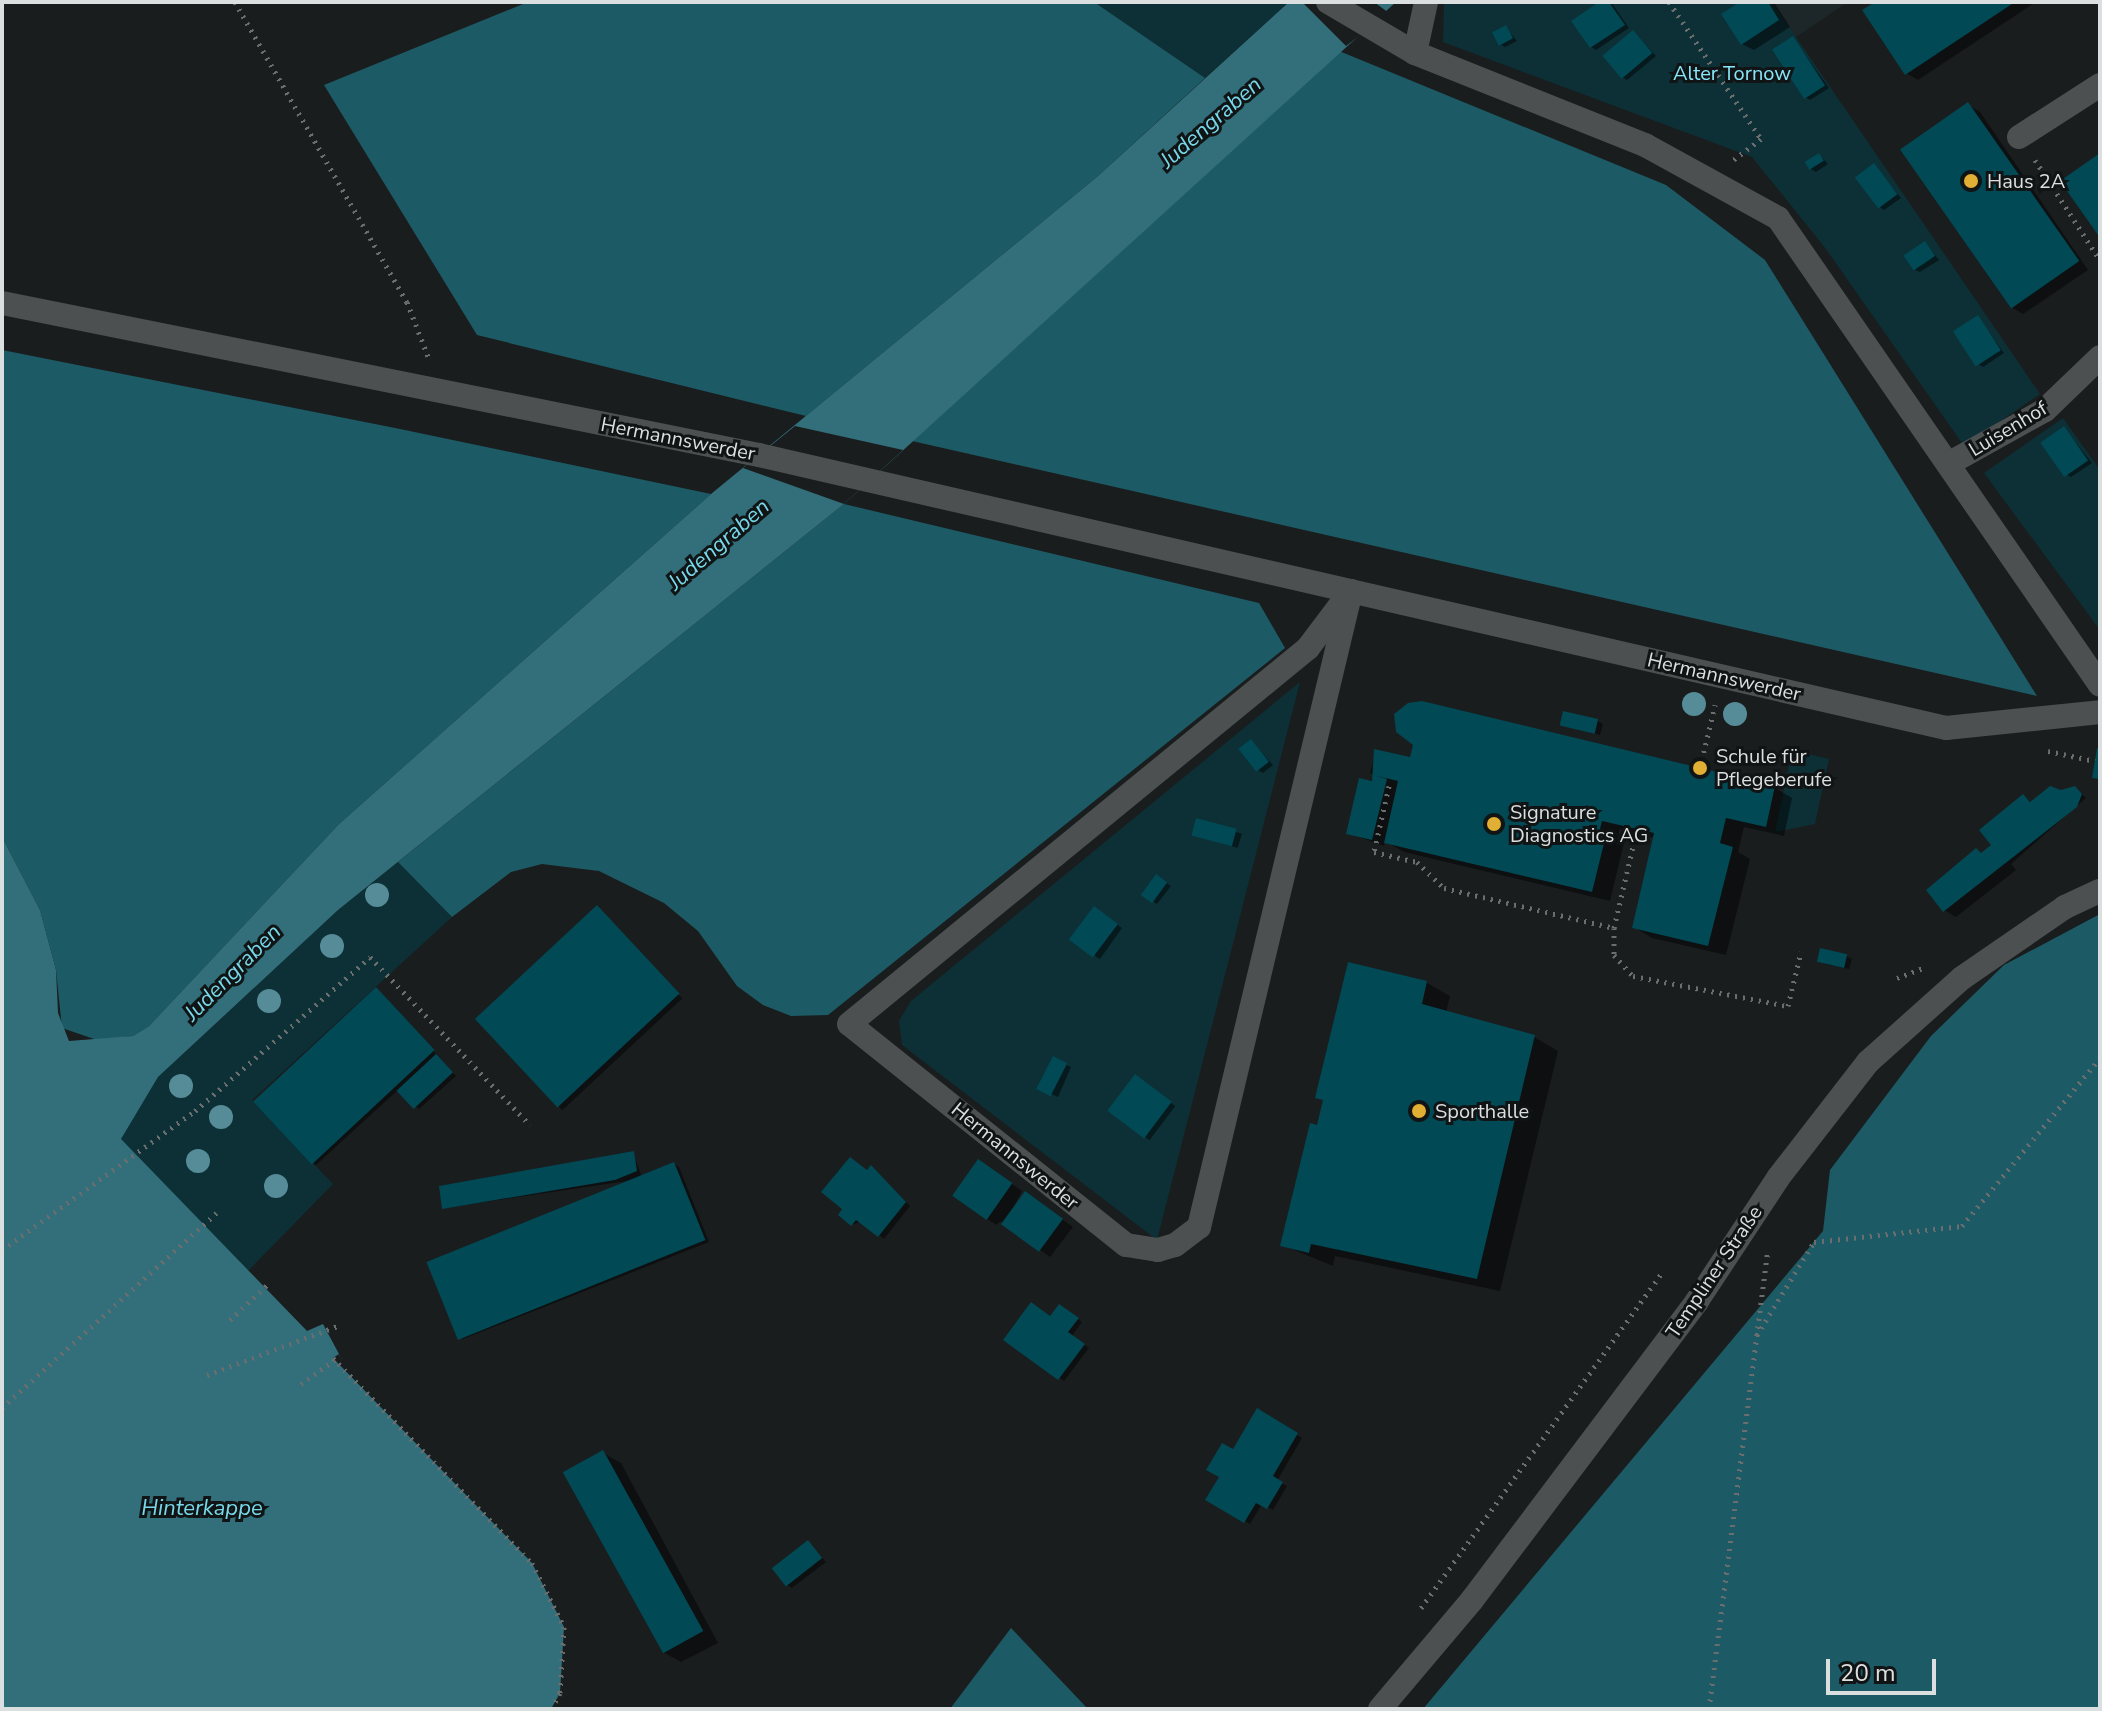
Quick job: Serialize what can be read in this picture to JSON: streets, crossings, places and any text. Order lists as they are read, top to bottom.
{
  "streets": {
    "street": ["Luisenhof", "Hermannswerder", "Templiner Straße"]
  },
  "water": ["Judengraben", "Hinterkappe"],
  "parks": ["Alter Tornow"],
  "places": [
    "Haus 2A",
    "Schule für Pflegeberufe",
    "Signature Diagnostics AG",
    "Sporthalle"
  ],
  "scale_bar": "20 m"
}
